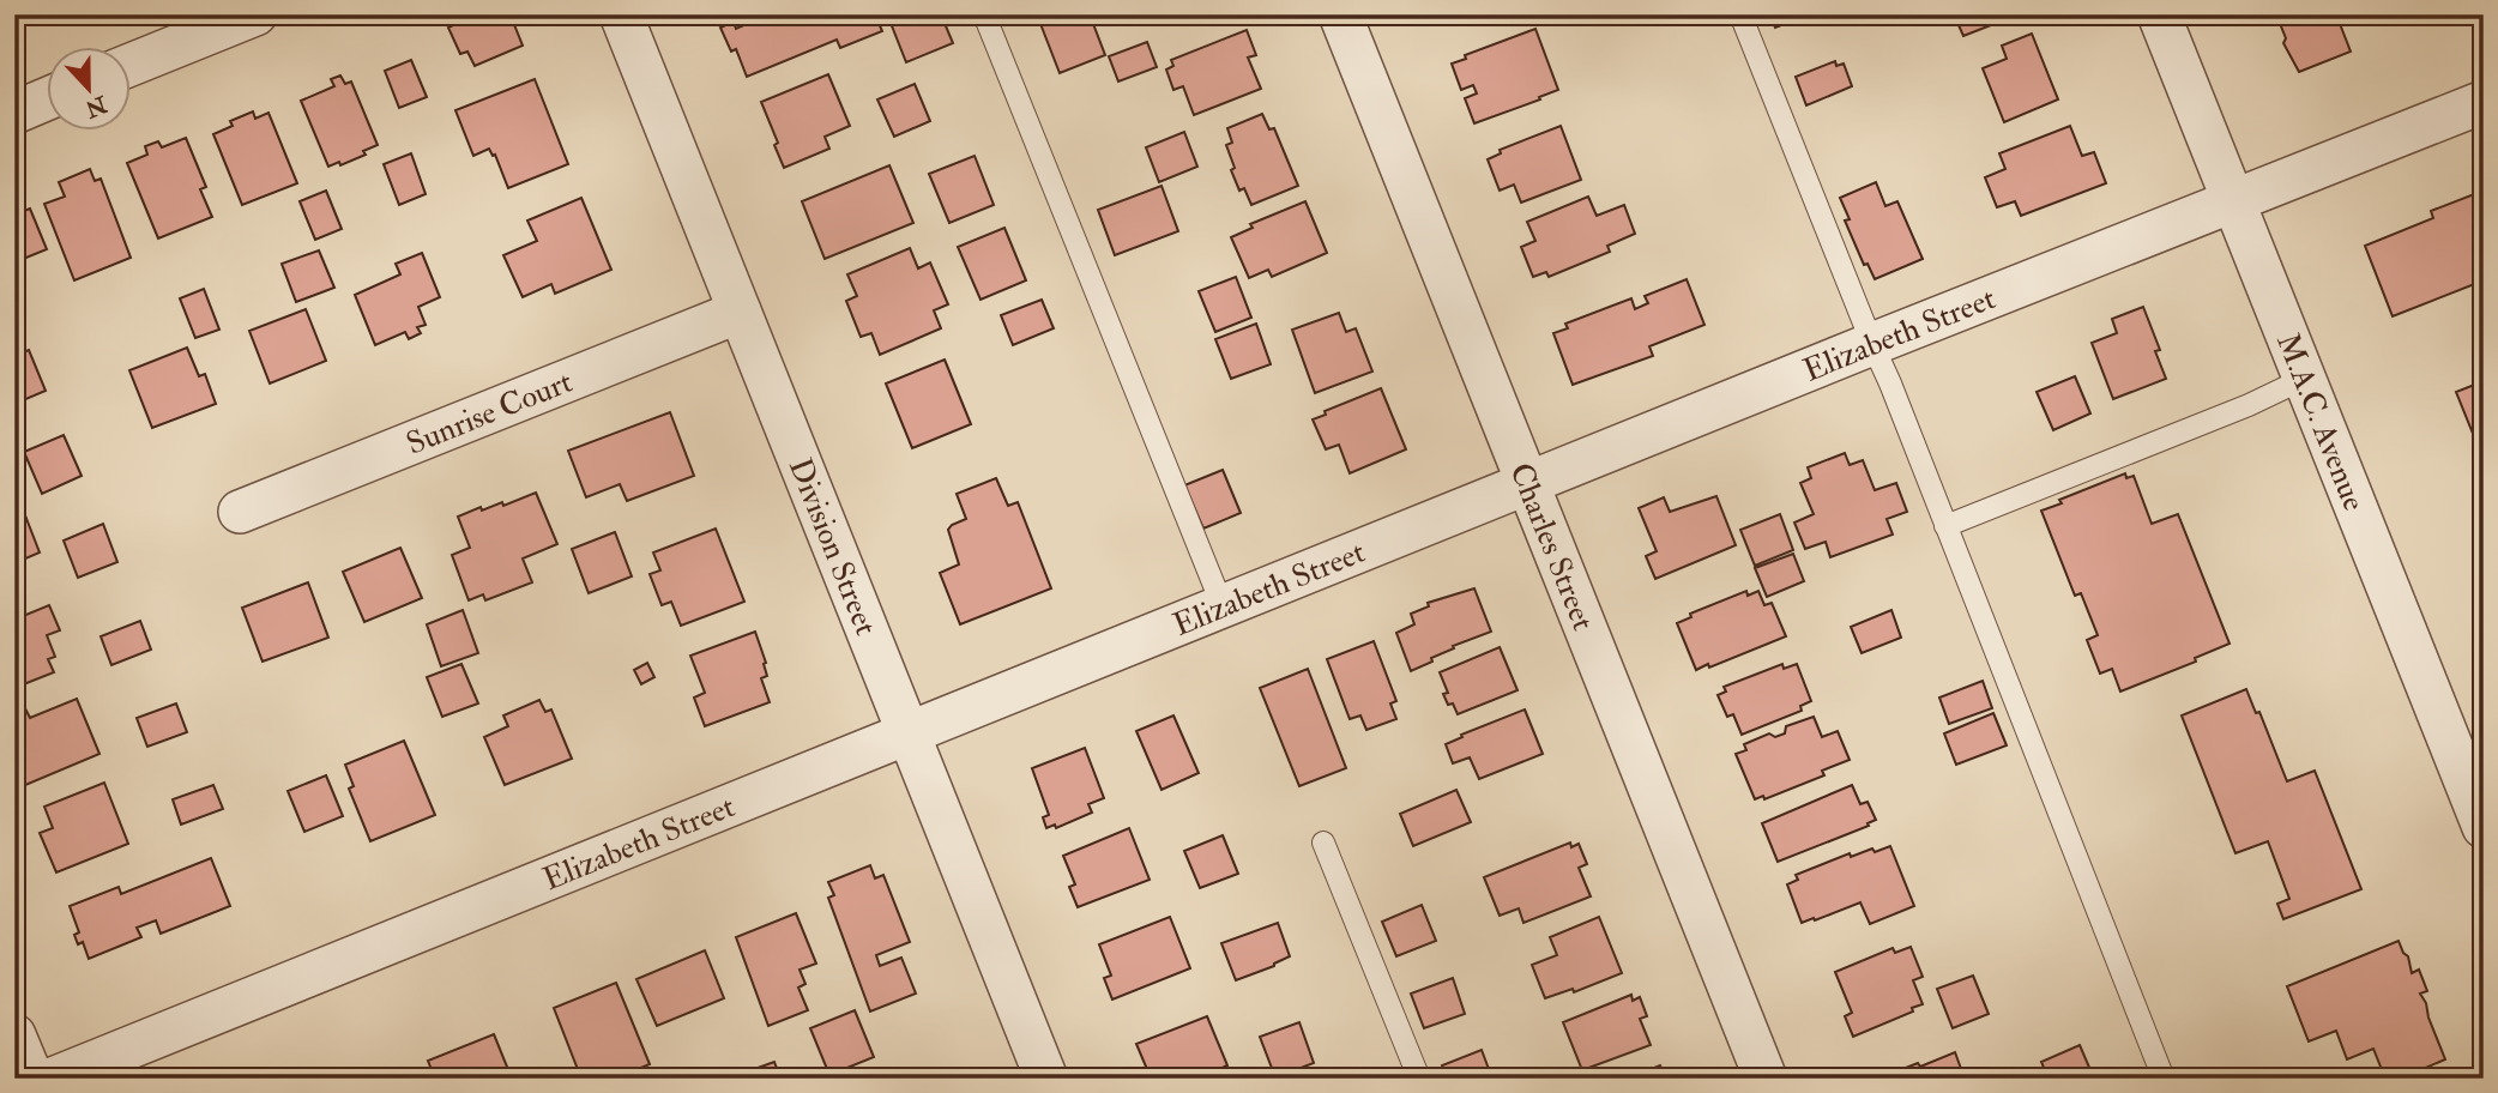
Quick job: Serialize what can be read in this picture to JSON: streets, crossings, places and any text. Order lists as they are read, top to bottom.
{
  "streets": {
    "street": [
      "Elizabeth Street",
      "Sunrise Court",
      "M.A.C. Avenue",
      "Division Street",
      "Charles Street"
    ]
  },
  "crossings": [
    ["Elizabeth Street", "M.A.C. Avenue"],
    ["Elizabeth Street", "Division Street"],
    ["Elizabeth Street", "Charles Street"],
    ["Sunrise Court", "Division Street"]
  ],
  "north": "bottom"
}
